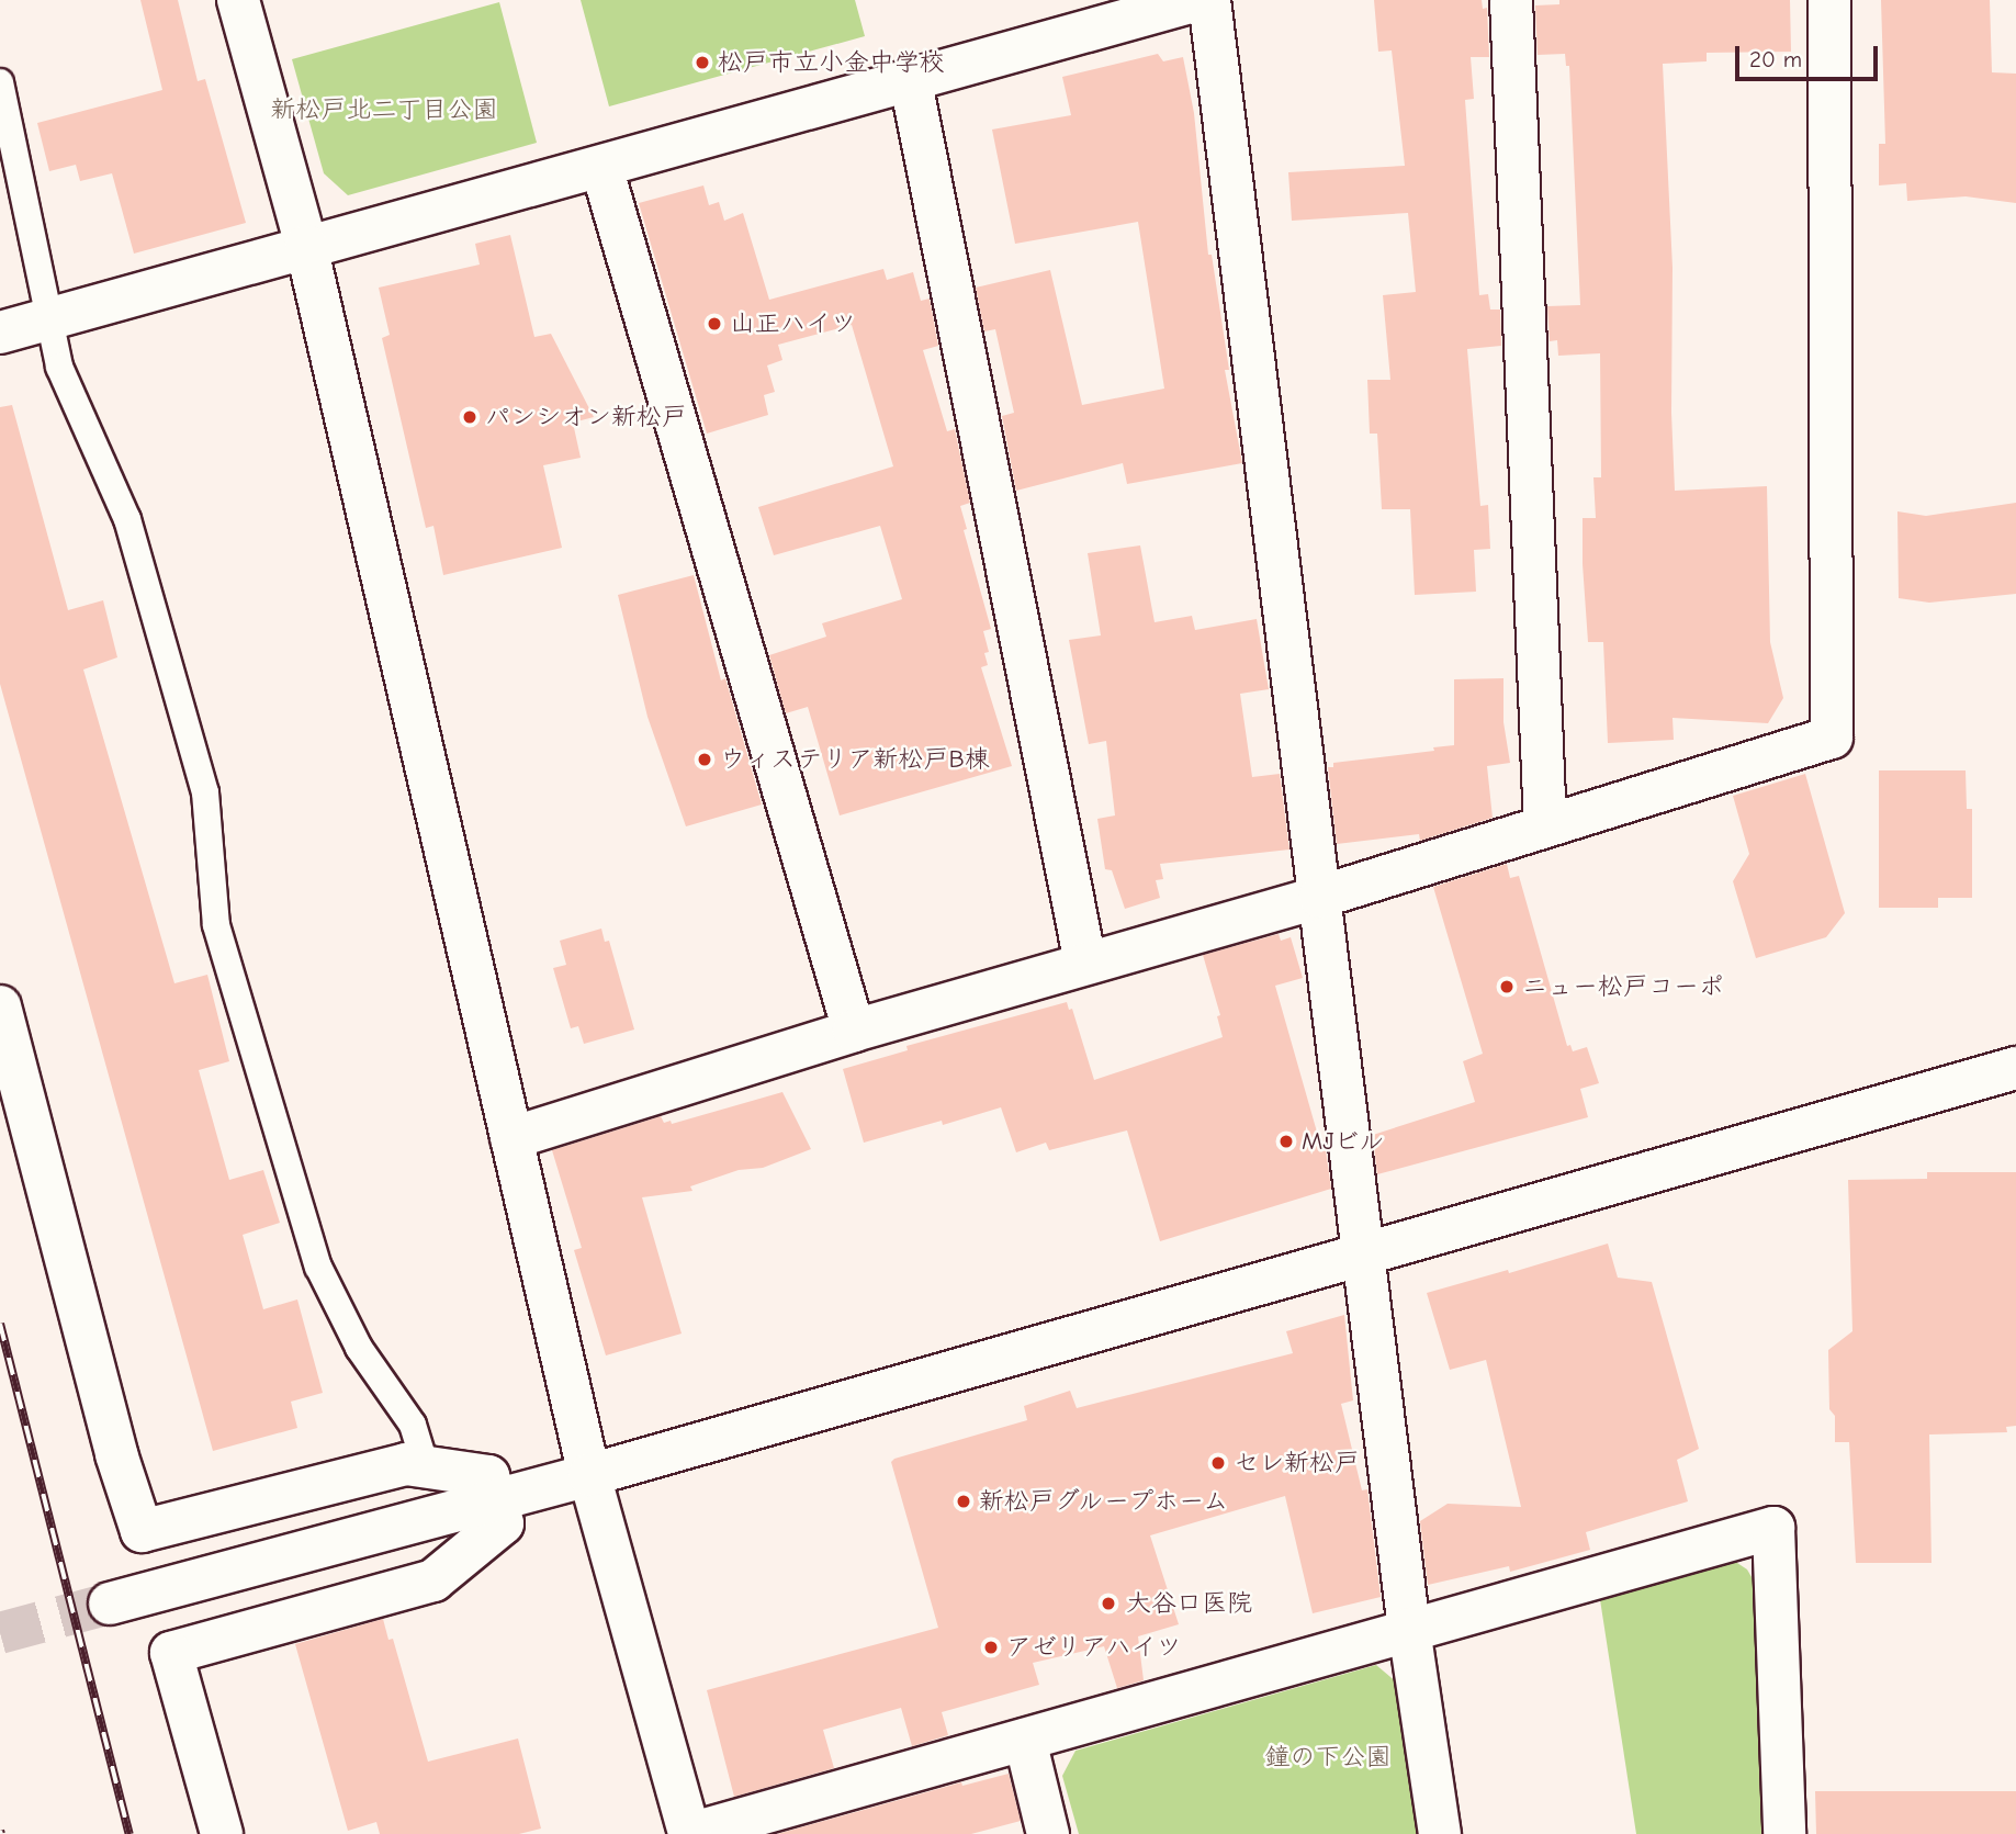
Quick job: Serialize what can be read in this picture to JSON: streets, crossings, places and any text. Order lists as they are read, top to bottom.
{
  "parks": ["新松戸北二丁目公園", "鐘の下公園"],
  "places": [
    "松戸市立小金中学校",
    "山正ハイツ",
    "パンシオン新松戸",
    "ウィステリア新松戸B棟",
    "ニュー松戸コーポ",
    "MJビル",
    "セレ新松戸",
    "新松戸グループホーム",
    "大谷口医院",
    "アゼリアハイツ"
  ],
  "scale_bar": "20 m"
}
